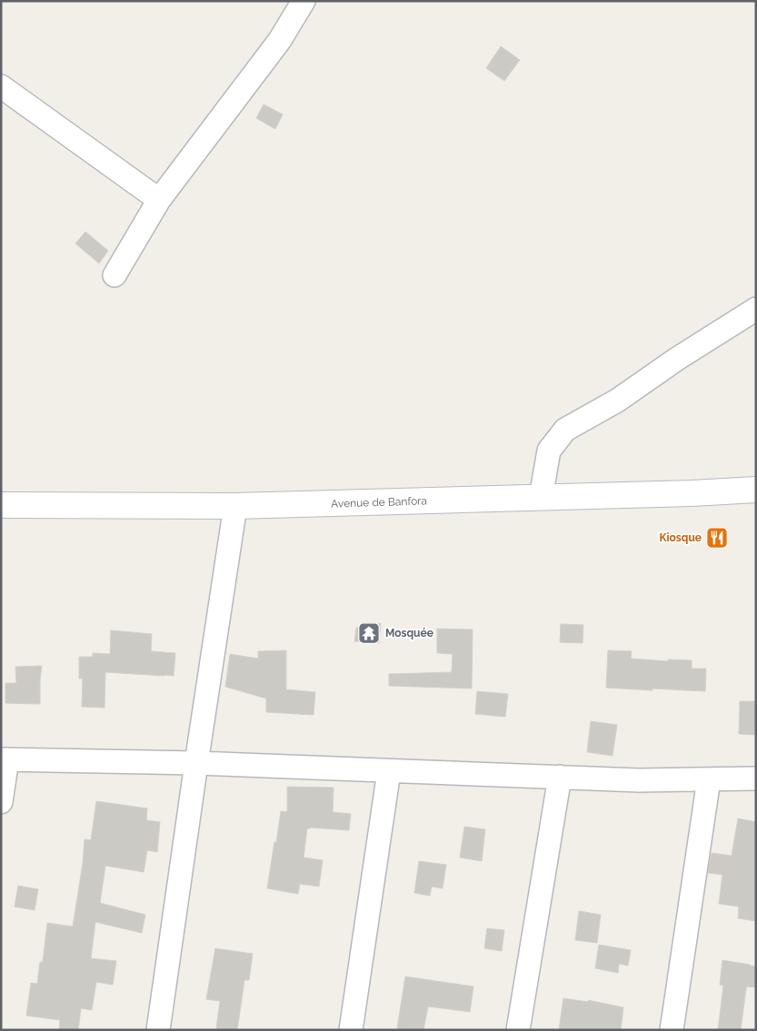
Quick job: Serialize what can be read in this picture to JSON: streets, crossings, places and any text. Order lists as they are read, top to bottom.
{
  "streets": {
    "main road": ["Avenue de Banfora"]
  },
  "places": {
    "restaurant": ["Kiosque"],
    "temple": ["Mosquée"]
  }
}
